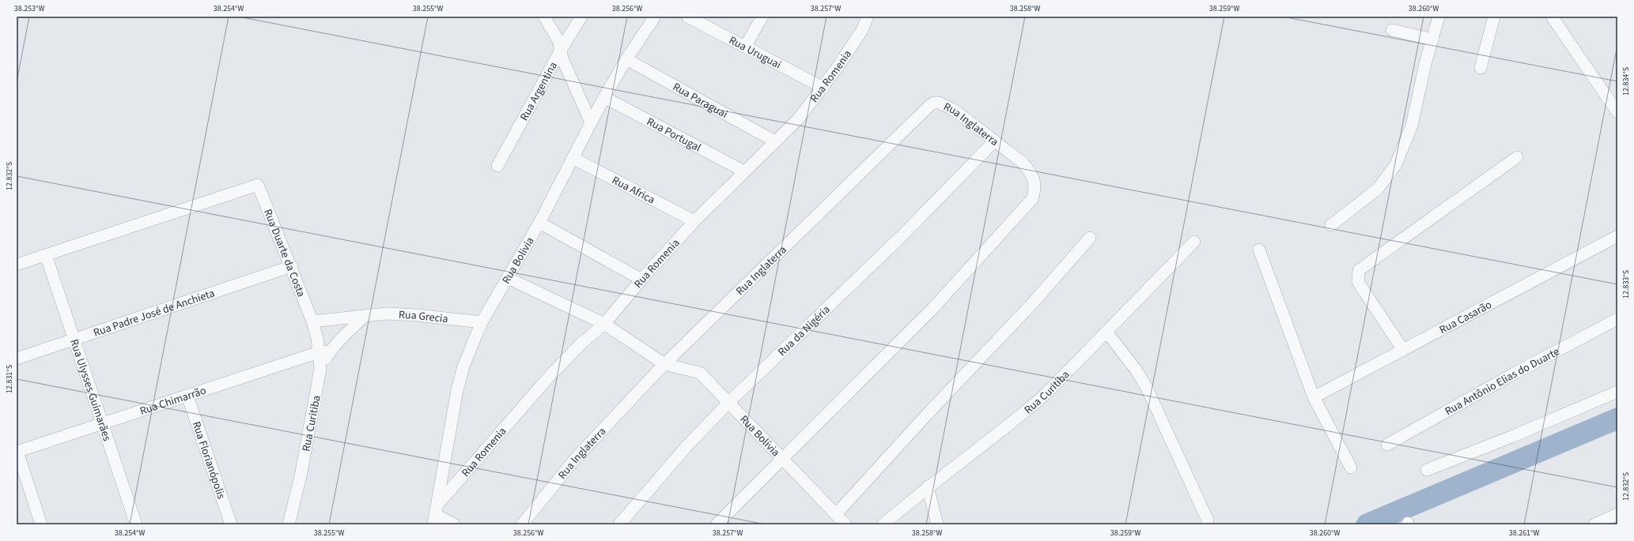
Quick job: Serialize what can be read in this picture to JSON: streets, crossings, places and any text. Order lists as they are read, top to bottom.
{
  "streets": {
    "street": [
      "Rua Uruguai",
      "Rua Romenia",
      "Rua Argentina",
      "Rua Paraguai",
      "Rua Inglaterra",
      "Rua Portugal",
      "Rua Africa",
      "Rua Duarte da Costa",
      "Rua Bolivia",
      "Rua Padre José de Anchieta",
      "Rua Grecia",
      "Rua Casarão",
      "Rua da Nigéria",
      "Rua Antônio Elias do Duarte",
      "Rua Ulysses Guimarães",
      "Rua Curitiba",
      "Rua Chimarrão",
      "Rua Bolívia",
      "Rua Florianópolis"
    ]
  },
  "crossings": [
    ["Rua Uruguai", "Rua Romenia"],
    ["Rua Romenia", "Rua Paraguai"],
    ["Rua Romenia", "Rua Portugal"],
    ["Rua Romenia", "Rua Africa"],
    ["Rua Romenia", "Rua Bolivia"],
    ["Rua Paraguai", "Rua Bolivia"],
    ["Rua Inglaterra", "Rua da Nigéria"],
    ["Rua Inglaterra", "Rua Bolívia"],
    ["Rua Portugal", "Rua Bolivia"],
    ["Rua Africa", "Rua Bolivia"],
    ["Rua Duarte da Costa", "Rua Padre José de Anchieta"],
    ["Rua Duarte da Costa", "Rua Grecia"],
    ["Rua Duarte da Costa", "Rua Ulysses Guimarães"],
    ["Rua Bolivia", "Rua Grecia"],
    ["Rua Padre José de Anchieta", "Rua Ulysses Guimarães"],
    ["Rua da Nigéria", "Rua Bolívia"],
    ["Rua Ulysses Guimarães", "Rua Chimarrão"],
    ["Rua Curitiba", "Rua Chimarrão"],
    ["Rua Chimarrão", "Rua Florianópolis"]
  ],
  "coordinates": [
    "38.253°W",
    "38.254°W",
    "38.255°W",
    "38.256°W",
    "38.257°W",
    "38.258°W",
    "38.259°W",
    "38.260°W",
    "12.834°S",
    "12.832°S",
    "12.833°S",
    "12.831°S",
    "38.261°W"
  ]
}
